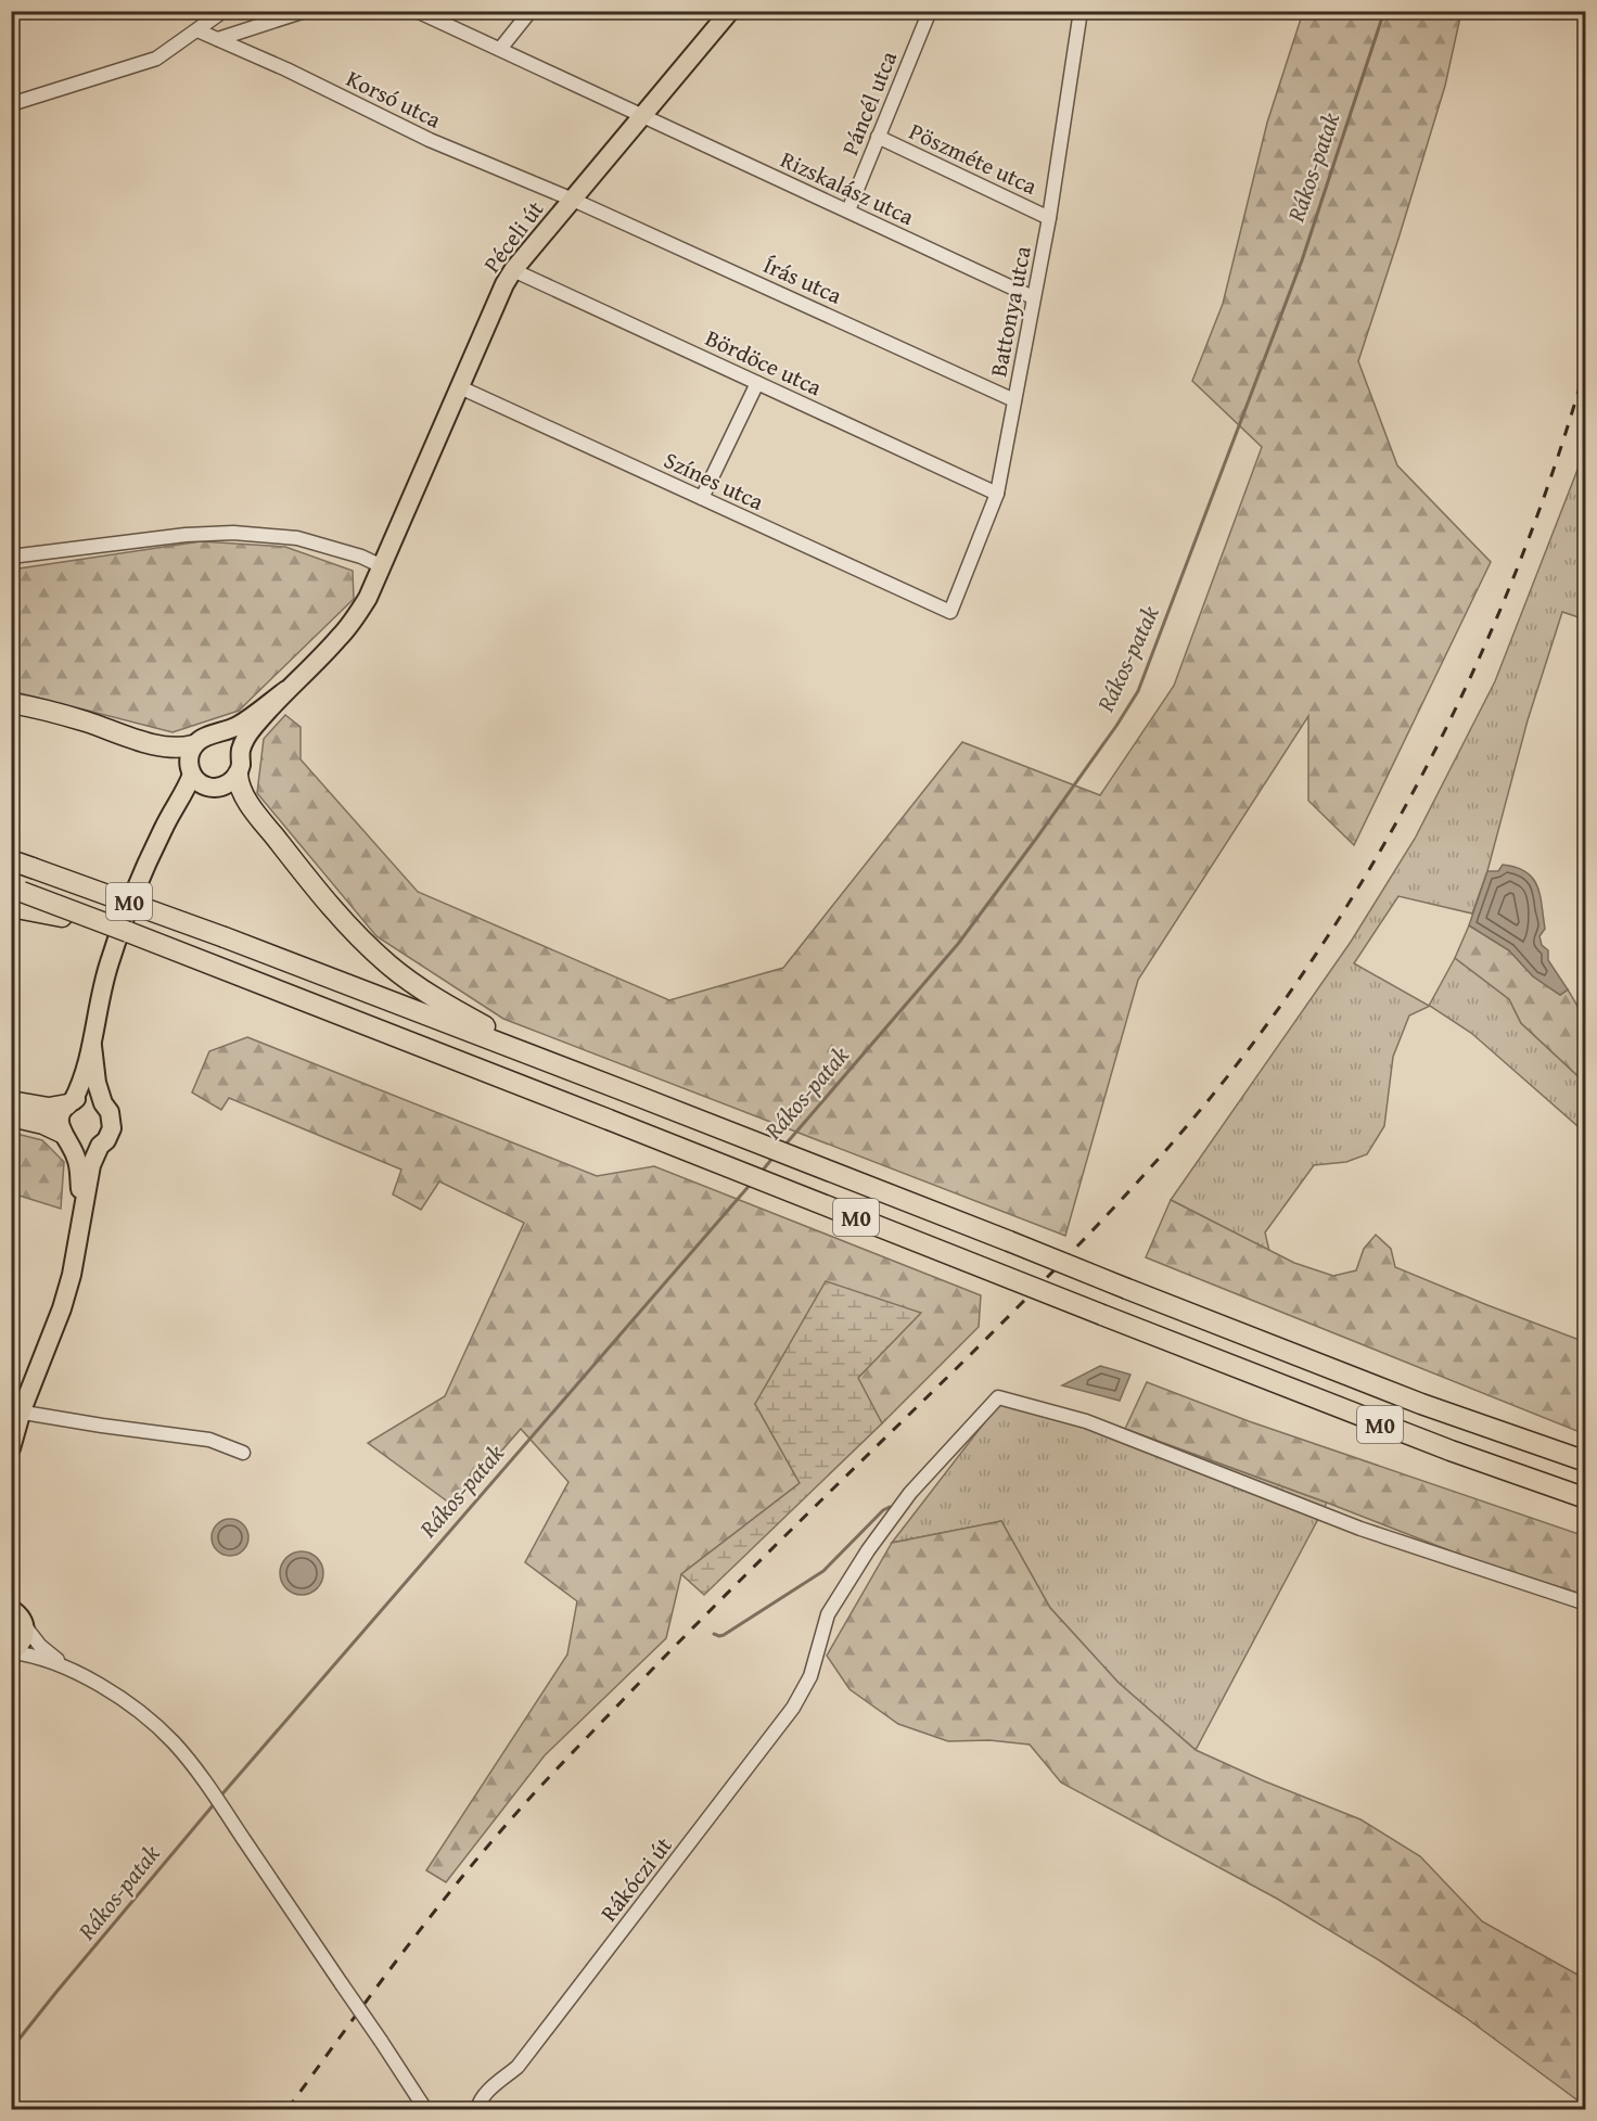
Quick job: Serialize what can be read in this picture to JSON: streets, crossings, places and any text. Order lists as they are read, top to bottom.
{
  "streets": {
    "highway": ["M0"],
    "main road": ["Péceli út"],
    "street": [
      "Korsó utca",
      "Páncél utca",
      "Pöszméte utca",
      "Rizskalász utca",
      "Írás utca",
      "Battonya utca",
      "Bördöce utca",
      "Színes utca",
      "Rákóczi út"
    ]
  },
  "crossings": [
    ["Korsó utca", "Péceli út"],
    ["Korsó utca", "Írás utca"],
    ["Páncél utca", "Pöszméte utca"],
    ["Páncél utca", "Rizskalász utca"],
    ["Pöszméte utca", "Battonya utca"],
    ["Rizskalász utca", "Péceli út"],
    ["Rizskalász utca", "Battonya utca"],
    ["Péceli út", "Írás utca"],
    ["Péceli út", "Bördöce utca"],
    ["Péceli út", "Színes utca"],
    ["Írás utca", "Battonya utca"],
    ["Battonya utca", "Bördöce utca"],
    ["Battonya utca", "Színes utca"]
  ],
  "water": ["Rákos-patak"]
}
